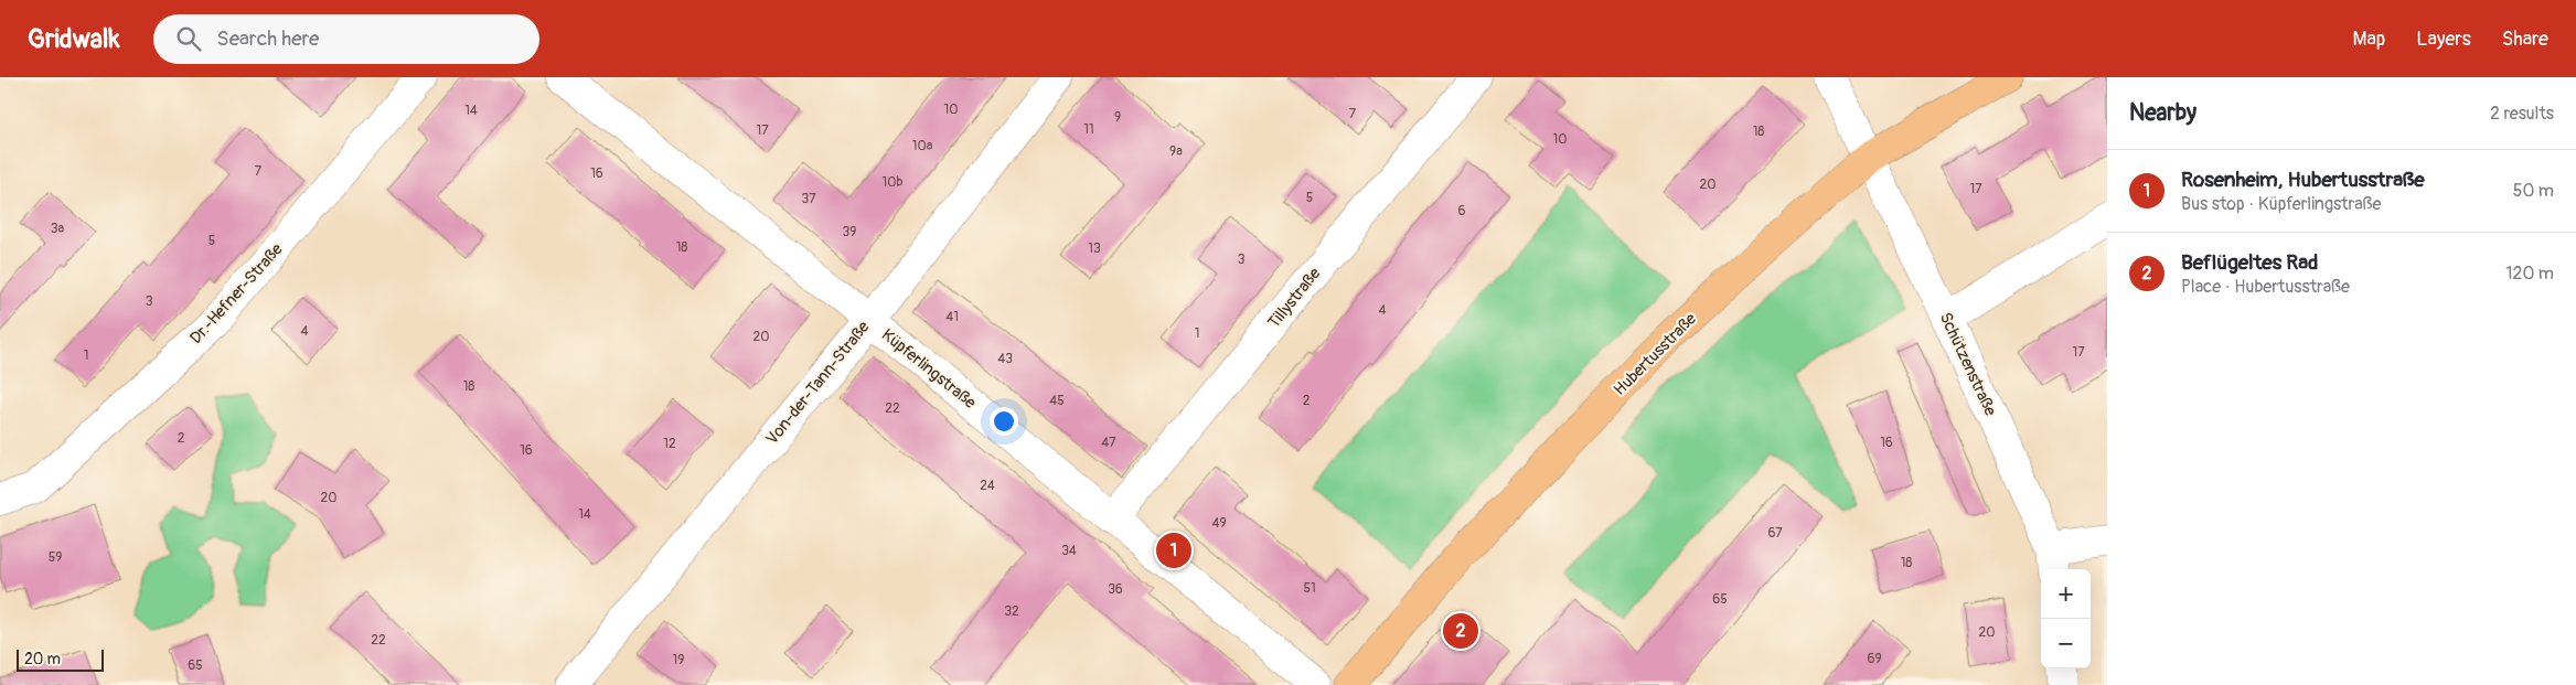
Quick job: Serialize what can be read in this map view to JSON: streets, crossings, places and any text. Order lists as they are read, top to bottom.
{
  "streets": {
    "main road": ["Hubertusstraße"],
    "street": [
      "Dr.-Hefner-Straße",
      "Tillystraße",
      "Schützenstraße",
      "Küpferlingstraße",
      "Von-der-Tann-Straße"
    ]
  },
  "crossings": [
    ["Tillystraße", "Küpferlingstraße"],
    ["Hubertusstraße", "Schützenstraße"],
    ["Küpferlingstraße", "Von-der-Tann-Straße"]
  ],
  "house_numbers": [
    "10",
    "14",
    "7",
    "9",
    "11",
    "17",
    "18",
    "10",
    "10a",
    "9a",
    "7",
    "16",
    "10b",
    "20",
    "17",
    "5",
    "37",
    "6",
    "3a",
    "39",
    "5",
    "18",
    "13",
    "3",
    "3",
    "4",
    "41",
    "4",
    "1",
    "20",
    "17",
    "1",
    "43",
    "18",
    "45",
    "2",
    "22",
    "2",
    "47",
    "16",
    "12",
    "16",
    "24",
    "20",
    "14",
    "49",
    "67",
    "34",
    "59",
    "18",
    "51",
    "36",
    "65",
    "32",
    "20",
    "22",
    "69",
    "19",
    "65"
  ],
  "scale_bar": "20 m",
  "page": {
    "header": "Gridwalk",
    "search": "Search here",
    "nav": ["Map", "Layers", "Share"],
    "heading": ["Nearby", "2 results"],
    "list": [
      {
        "mark": "1",
        "name": "Rosenheim, Hubertusstraße",
        "note": "Bus stop · Küpferlingstraße",
        "value": "50 m"
      },
      {
        "mark": "2",
        "name": "Beflügeltes Rad",
        "note": "Place · Hubertusstraße",
        "value": "120 m"
      }
    ],
    "pins": ["1", "2"],
    "map_buttons": ["+", "−"],
    "scale": "20 m"
  }
}
